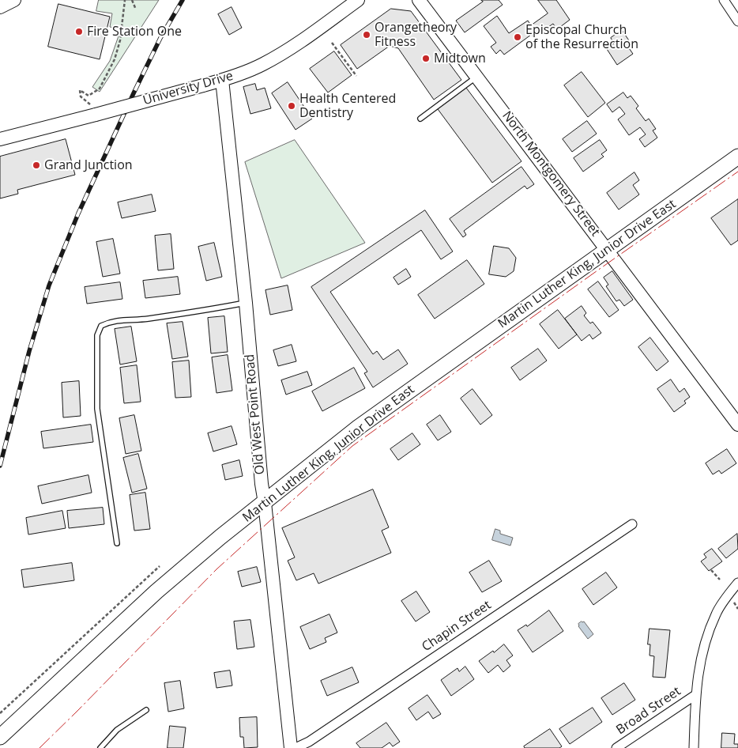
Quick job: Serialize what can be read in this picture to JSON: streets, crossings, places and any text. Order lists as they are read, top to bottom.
{
  "streets": {
    "main road": ["Martin Luther King, Junior Drive East"],
    "street": [
      "University Drive",
      "North Montgomery Street",
      "Old West Point Road",
      "Chapin Street",
      "Broad Street"
    ]
  },
  "crossings": [
    ["University Drive", "Old West Point Road"],
    ["North Montgomery Street", "Martin Luther King, Junior Drive East"],
    ["Martin Luther King, Junior Drive East", "Old West Point Road"]
  ],
  "places": [
    "Fire Station One",
    "Orangetheory Fitness",
    "Episcopal Church of the Resurrection",
    "Midtown",
    "Health Centered Dentistry",
    "Grand Junction"
  ]
}
